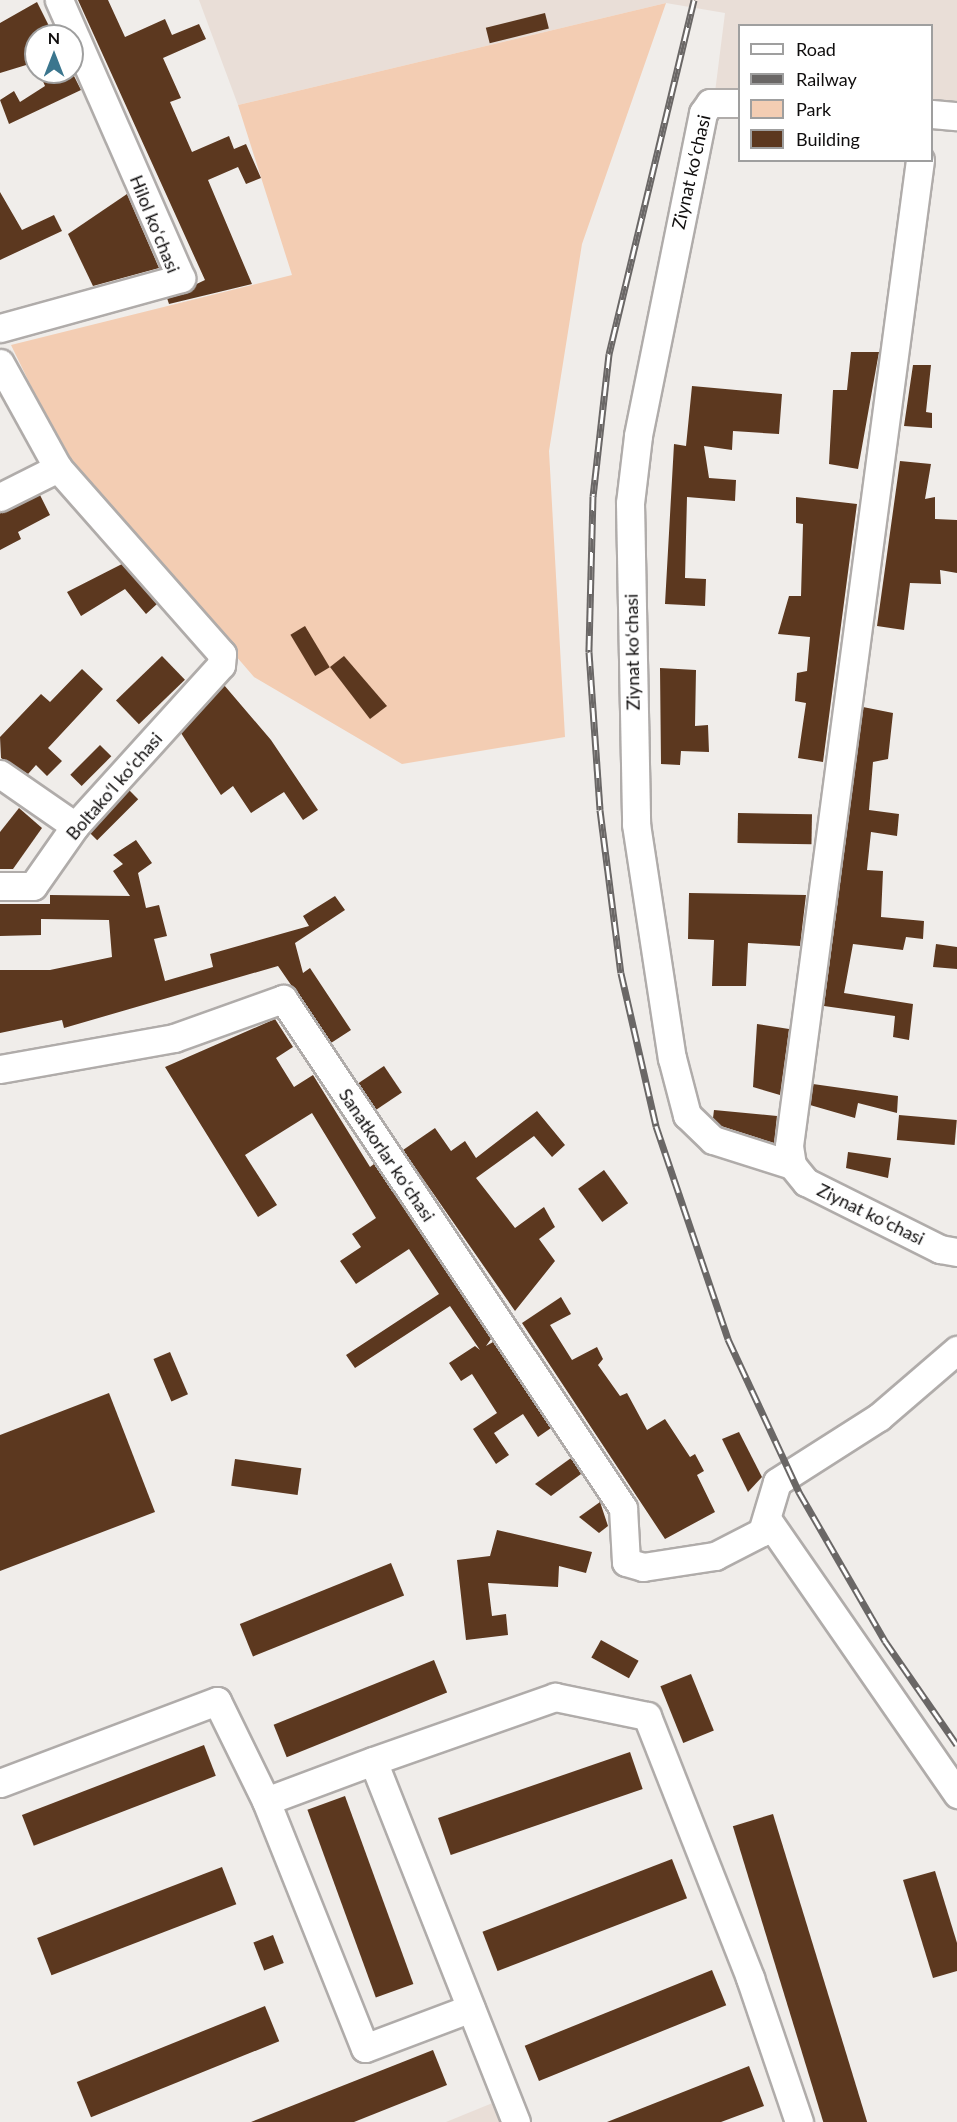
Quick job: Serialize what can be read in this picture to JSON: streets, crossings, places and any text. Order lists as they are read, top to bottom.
{
  "streets": {
    "street": [
      "Ziynat koʻchasi",
      "Hilol koʻchasi",
      "Boltakoʻl koʻchasi",
      "Sanatkorlar koʻchasi"
    ]
  },
  "legend": [
    "Road",
    "Railway",
    "Park",
    "Building"
  ],
  "north": "top"
}
